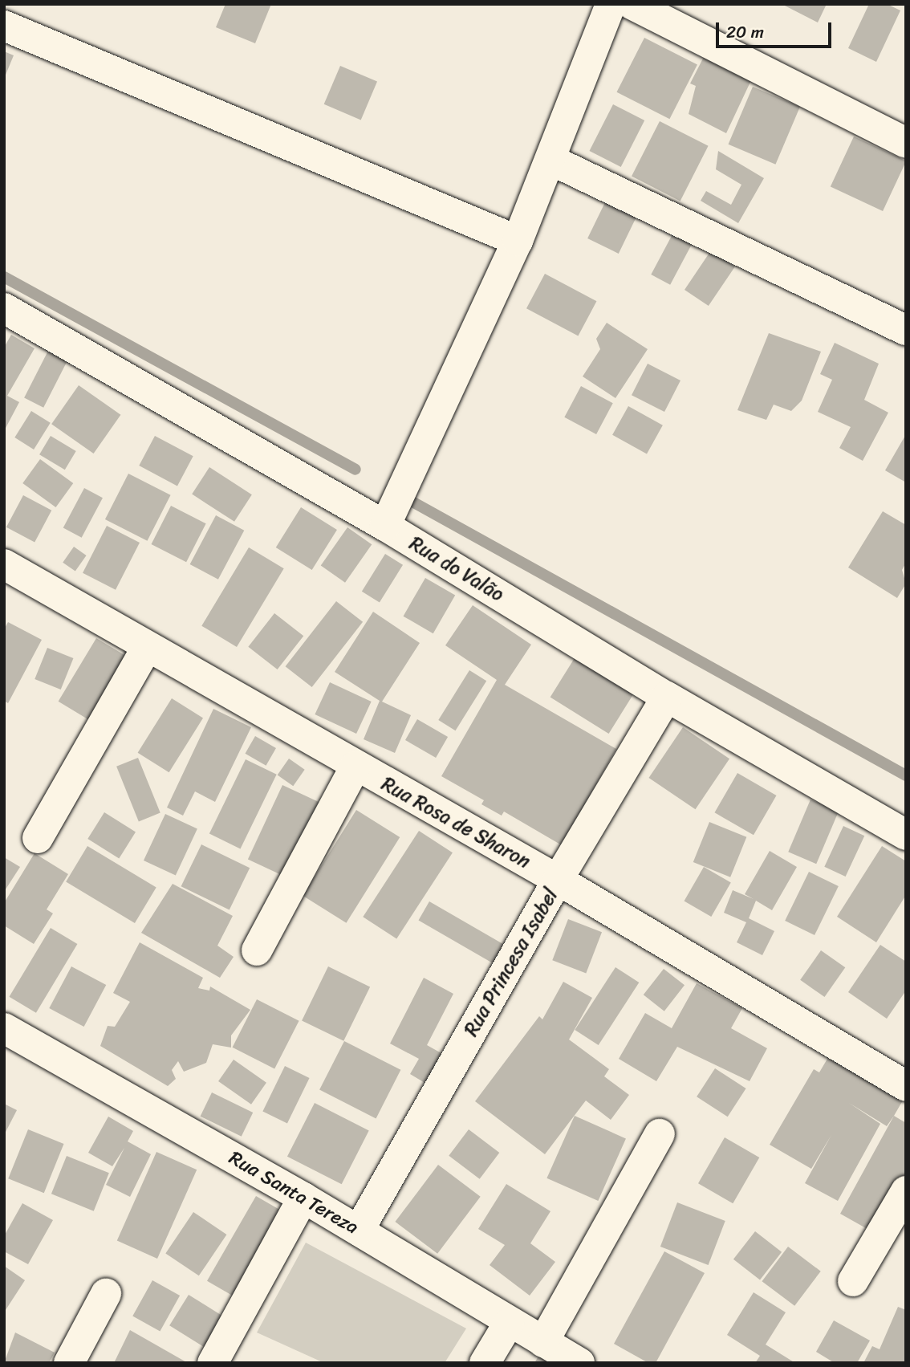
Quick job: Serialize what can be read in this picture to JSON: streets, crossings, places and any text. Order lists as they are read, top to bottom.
{
  "streets": {
    "street": [
      "Rua do Valão",
      "Rua Rosa de Sharon",
      "Rua Princesa Isabel",
      "Rua Santa Tereza"
    ]
  },
  "crossings": [
    ["Rua do Valão", "Rua Princesa Isabel"],
    ["Rua Rosa de Sharon", "Rua Princesa Isabel"],
    ["Rua Princesa Isabel", "Rua Santa Tereza"]
  ],
  "scale_bar": "20 m"
}
